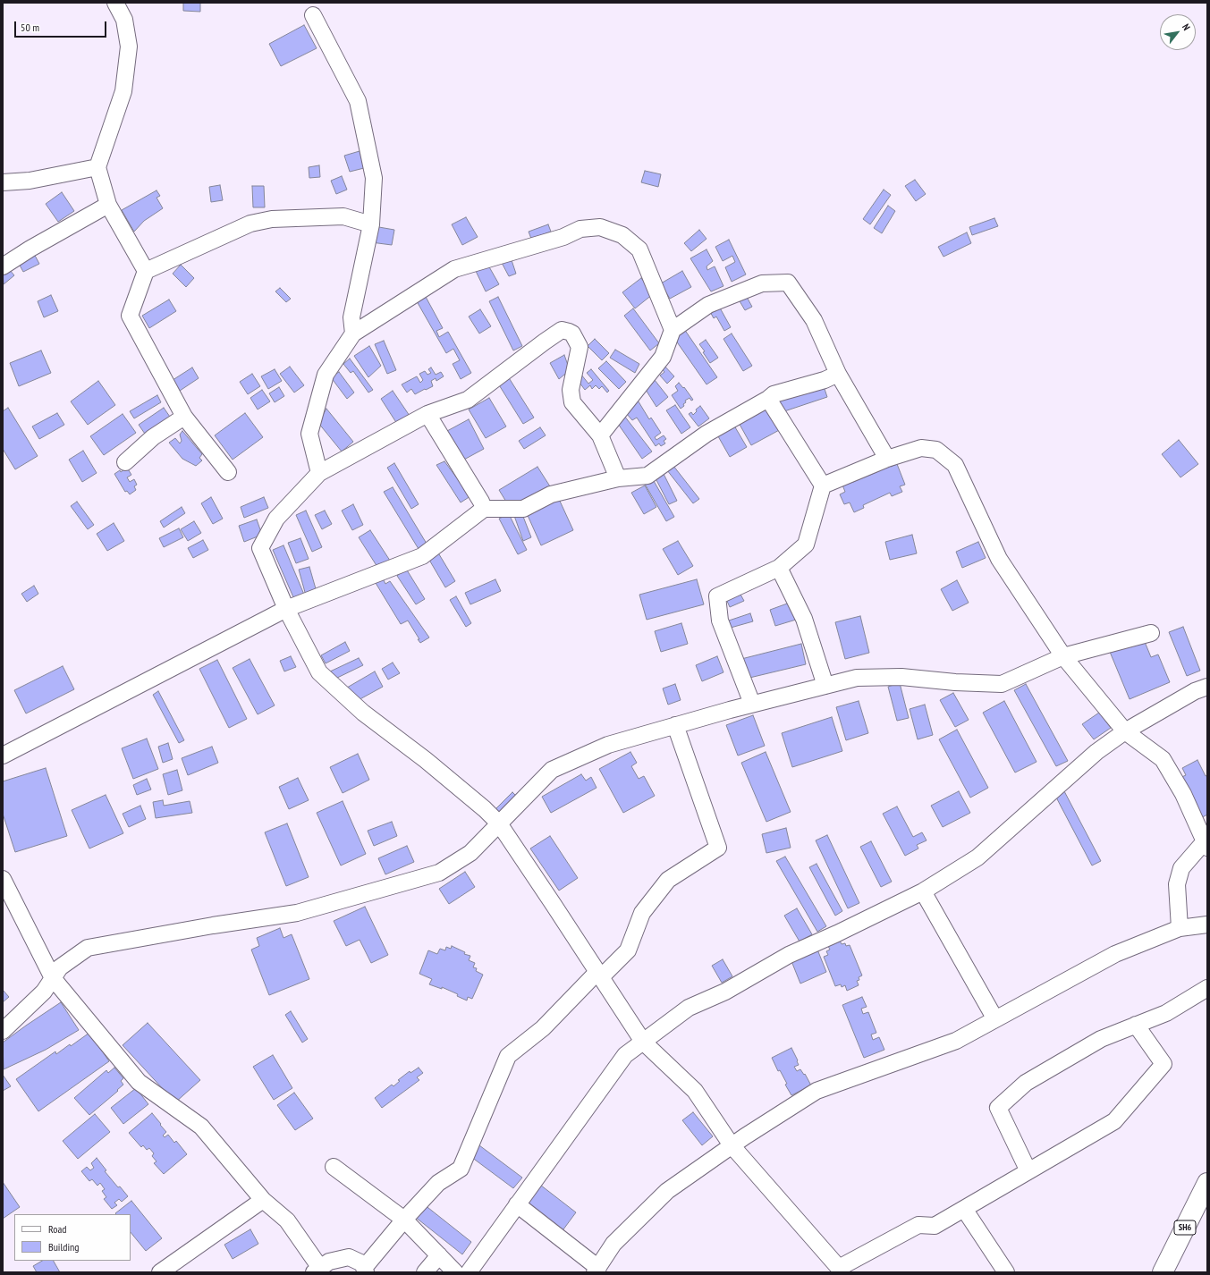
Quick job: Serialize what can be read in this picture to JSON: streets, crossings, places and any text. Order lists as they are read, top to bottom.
{
  "streets": {
    "main road": ["SH6"]
  },
  "legend": ["Road", "Building"],
  "scale_bar": "50 m",
  "north": "top right"
}
